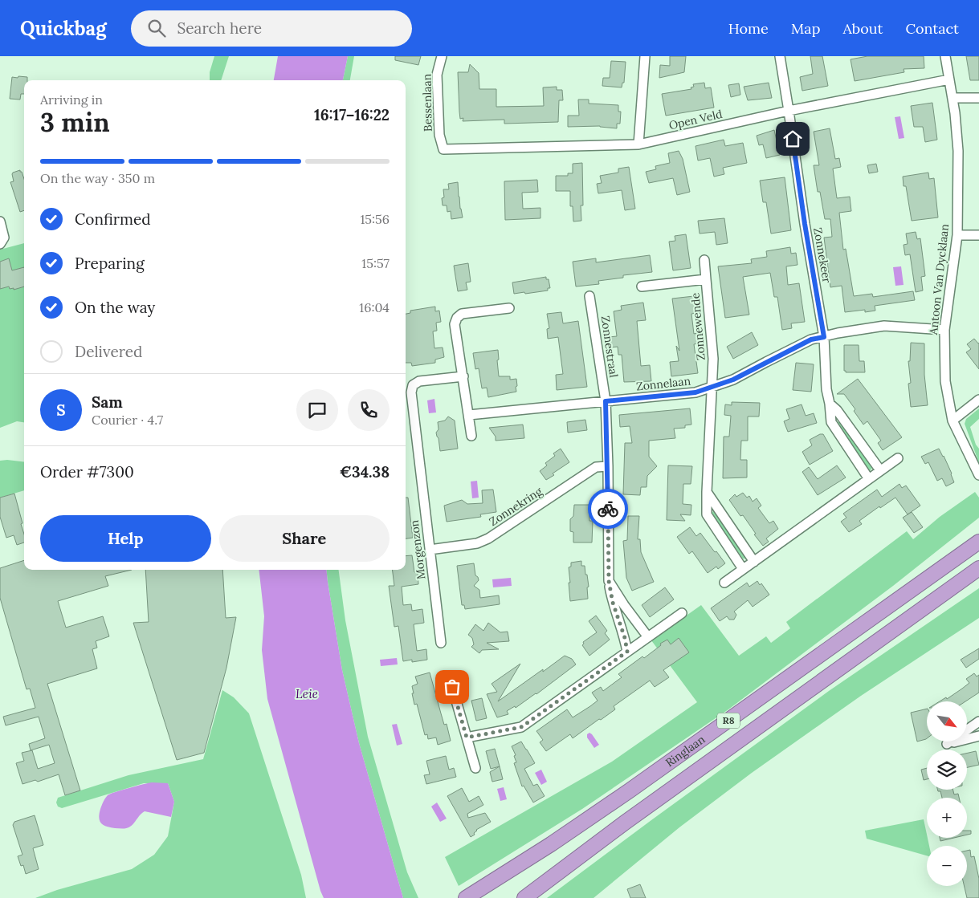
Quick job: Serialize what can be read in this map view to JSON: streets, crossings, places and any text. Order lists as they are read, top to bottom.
{
  "streets": {
    "highway": ["R8", "Ringlaan"],
    "street": [
      "Bessenlaan",
      "Open Veld",
      "Zonnekeer",
      "Antoon Van Dycklaan",
      "Zonnewende",
      "Zonnestraal",
      "Zonnelaan",
      "Zonnekring",
      "Morgenzon"
    ]
  },
  "crossings": [
    ["Bessenlaan", "Open Veld"],
    ["Open Veld", "Zonnekeer"],
    ["Open Veld", "Antoon Van Dycklaan"],
    ["Zonnekeer", "Zonnelaan"],
    ["Antoon Van Dycklaan", "Zonnelaan"],
    ["Zonnewende", "Zonnelaan"],
    ["Zonnestraal", "Zonnelaan"],
    ["Zonnekring", "Morgenzon"]
  ],
  "water": ["Leie"],
  "north": "bottom right",
  "page": {
    "header": "Quickbag",
    "search": "Search here",
    "nav": [
      "Home",
      "Map",
      "About",
      "Contact"
    ],
    "heading": ["3 min", "Arriving in", "16:17–16:22"],
    "panel": [
      "Sam",
      "Courier · 4.7",
      "Order #7300",
      "€34.38"
    ],
    "bar": "On the way · 350 m",
    "list": [
      ["Confirmed", "15:56"],
      ["Preparing", "15:57"],
      ["On the way", "16:04"],
      "Delivered"
    ],
    "round": "S",
    "buttons": ["Help", "Share"],
    "map_buttons": ["+", "−"]
  }
}
